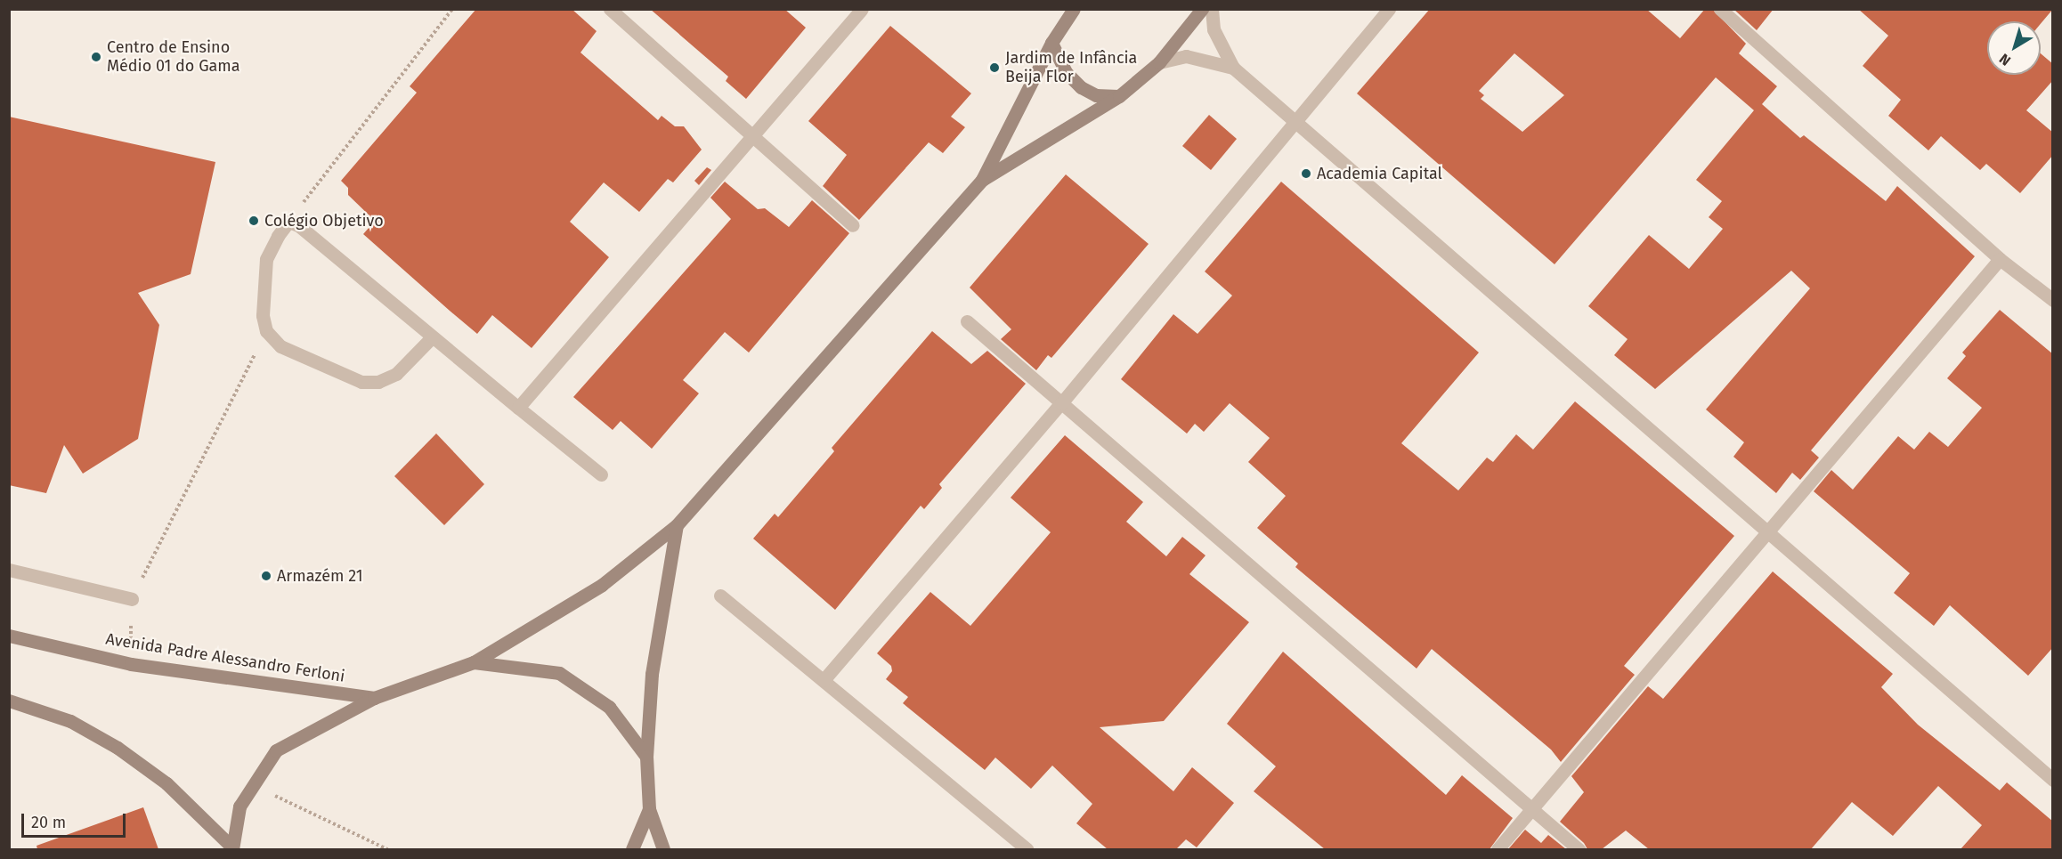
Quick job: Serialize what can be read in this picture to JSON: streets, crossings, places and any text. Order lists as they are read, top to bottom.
{
  "streets": {
    "street": ["Avenida Padre Alessandro Ferloni"]
  },
  "places": [
    "Centro de Ensino Médio 01 do Gama",
    "Jardim de Infância Beija Flor",
    "Academia Capital",
    "Colégio Objetivo",
    "Armazém 21"
  ],
  "scale_bar": "20 m",
  "north": "bottom left"
}
